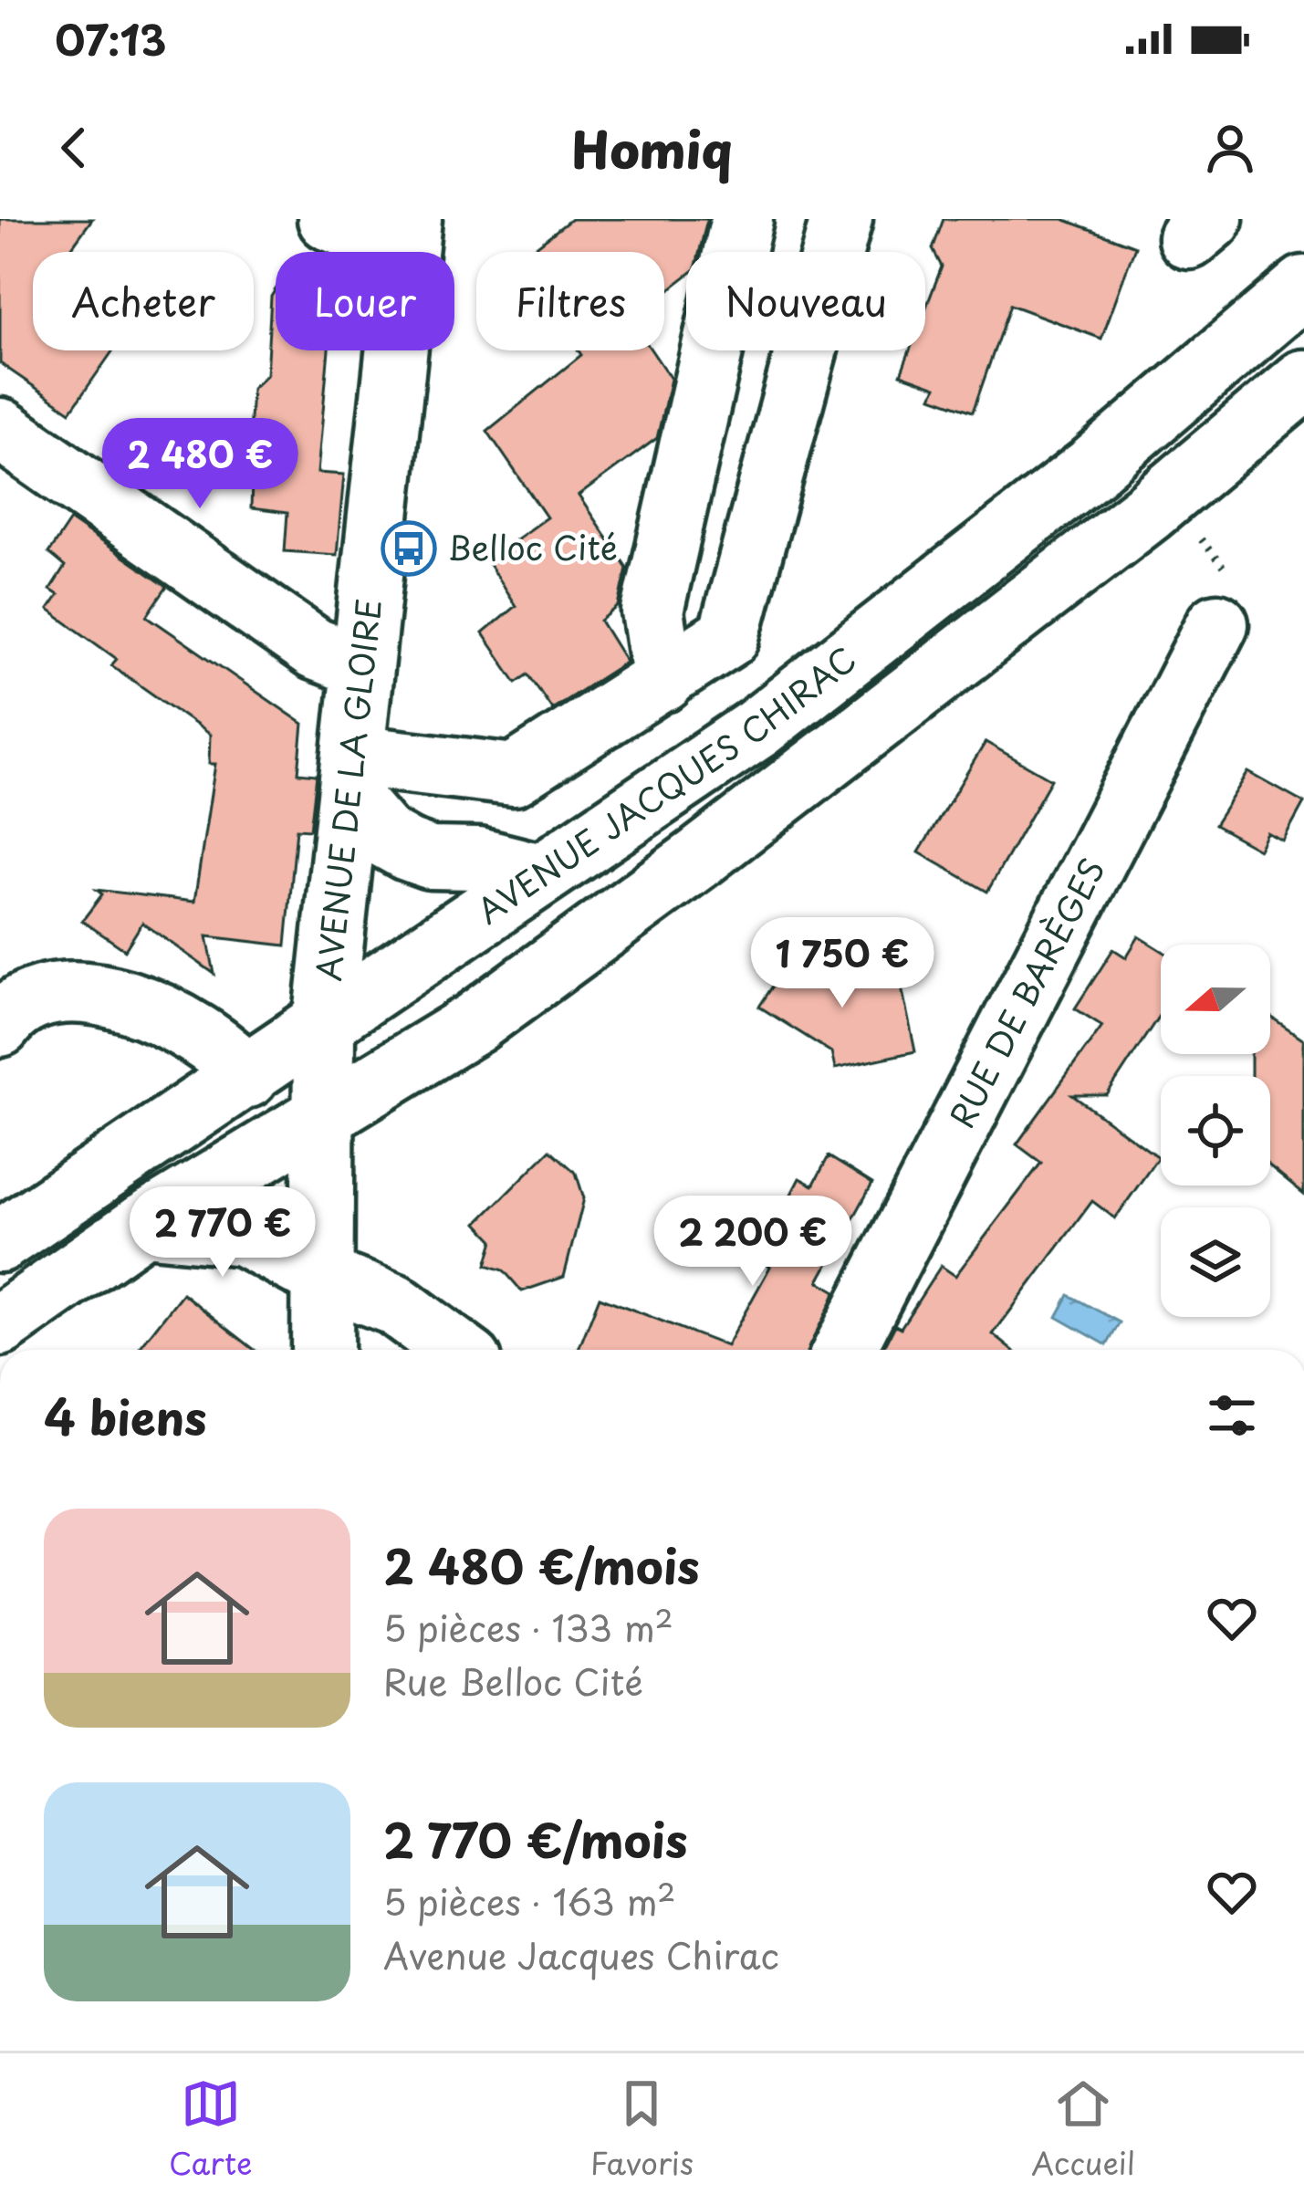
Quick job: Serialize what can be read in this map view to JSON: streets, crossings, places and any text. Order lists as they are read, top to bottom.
{
  "streets": {
    "main road": ["AVENUE JACQUES CHIRAC", "AVENUE DE LA GLOIRE", "RUE DE BARÈGES"]
  },
  "crossings": [
    ["AVENUE JACQUES CHIRAC", "AVENUE DE LA GLOIRE"]
  ],
  "places": {
    "bus stop": ["Belloc Cité"]
  },
  "north": "left",
  "page": {
    "status": "07:13",
    "header": "Homiq",
    "chip": [
      "Acheter",
      "Louer",
      "Filtres",
      "Nouveau"
    ],
    "price": [
      "2 480 €",
      "1 750 €",
      "2 770 €",
      "2 200 €"
    ],
    "heading": "4 biens",
    "list": [
      {
        "name": "2 480 €/mois",
        "note": "5 pièces · 133 m² · Rue Belloc Cité"
      },
      {
        "name": "2 770 €/mois",
        "note": "5 pièces · 163 m² · Avenue Jacques Chirac"
      }
    ],
    "tabs": ["Carte", "Favoris", "Accueil"]
  }
}
